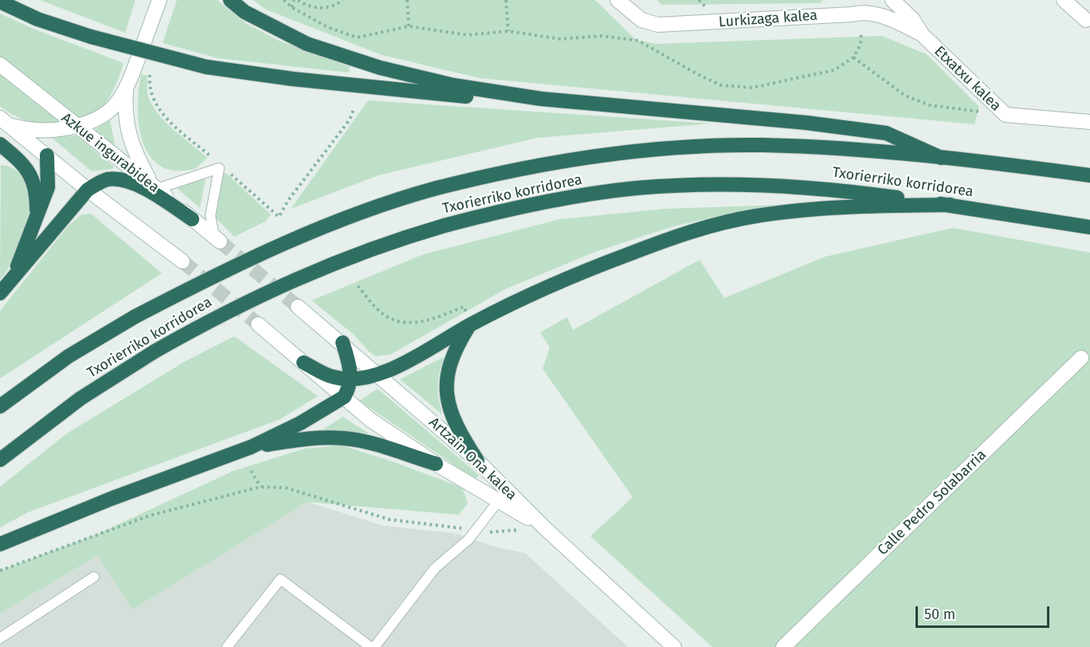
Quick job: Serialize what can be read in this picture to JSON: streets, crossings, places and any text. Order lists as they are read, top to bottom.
{
  "streets": {
    "highway": ["Txorierriko korridorea"],
    "main road": [
      "Lurkizaga kalea",
      "Etxatxu kalea",
      "Azkue ingurabidea",
      "Artzain Ona kalea",
      "Calle Pedro Solabarria"
    ]
  },
  "crossings": [
    ["Lurkizaga kalea", "Etxatxu kalea"]
  ],
  "scale_bar": "50 m"
}
